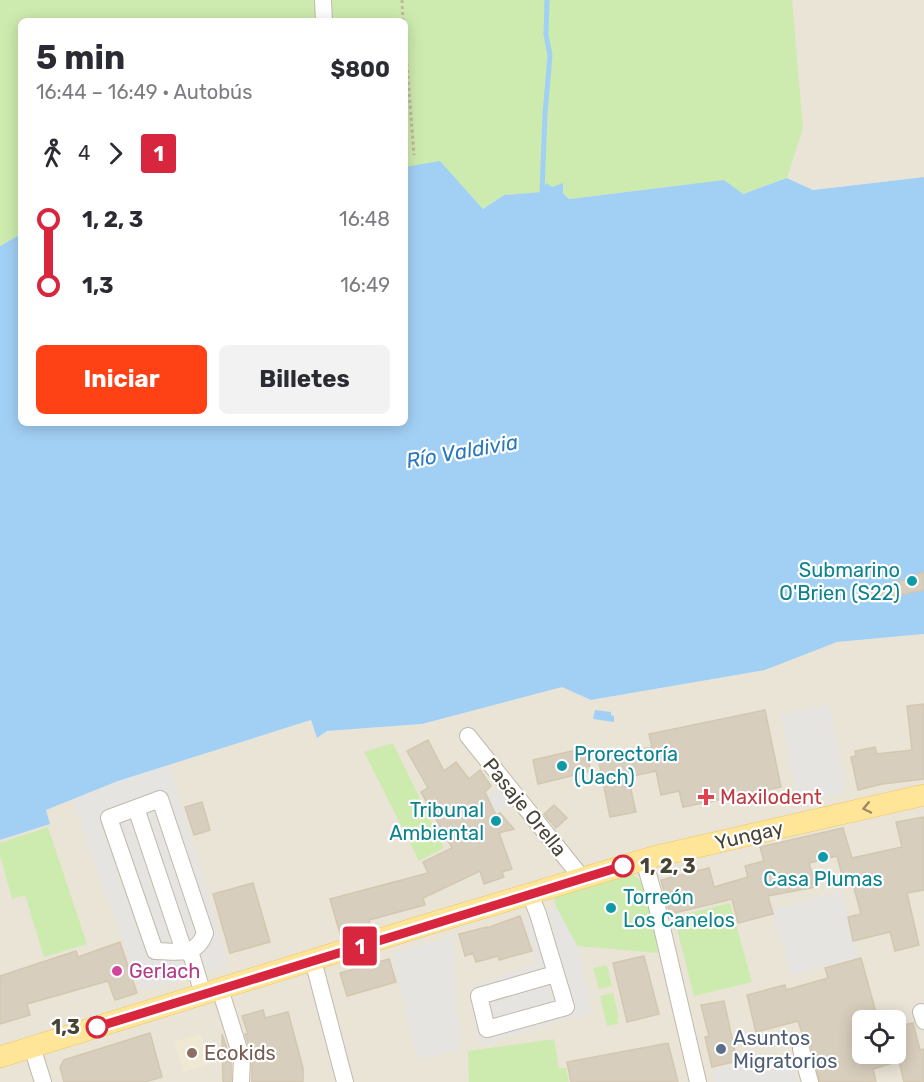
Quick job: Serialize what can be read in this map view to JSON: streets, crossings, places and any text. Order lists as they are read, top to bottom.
{
  "streets": {
    "main road": ["Yungay"],
    "street": ["Pasaje Orella"]
  },
  "crossings": [
    ["Pasaje Orella", "Yungay"]
  ],
  "water": ["Río Valdivia"],
  "places": {
    "other": [
      "Submarino O'Brien (S22)",
      "Prorectoría (Uach)",
      "Tribunal Ambiental",
      "Casa Plumas",
      "1, 2, 3",
      "Torreón Los Canelos",
      "Gerlach",
      "1,3",
      "Asuntos Migratorios",
      "Ecokids"
    ],
    "health": ["Maxilodent"]
  },
  "lines": ["bus line 1"],
  "page": {
    "on_map": "1",
    "heading": ["5 min", "16:44 – 16:49 · Autobús", "$800"],
    "legs": ["4", "1"],
    "list": [
      {
        "name": "1, 2, 3",
        "value": "16:48"
      },
      {
        "name": "1,3",
        "value": "16:49"
      }
    ],
    "buttons": ["Iniciar", "Billetes"]
  }
}
